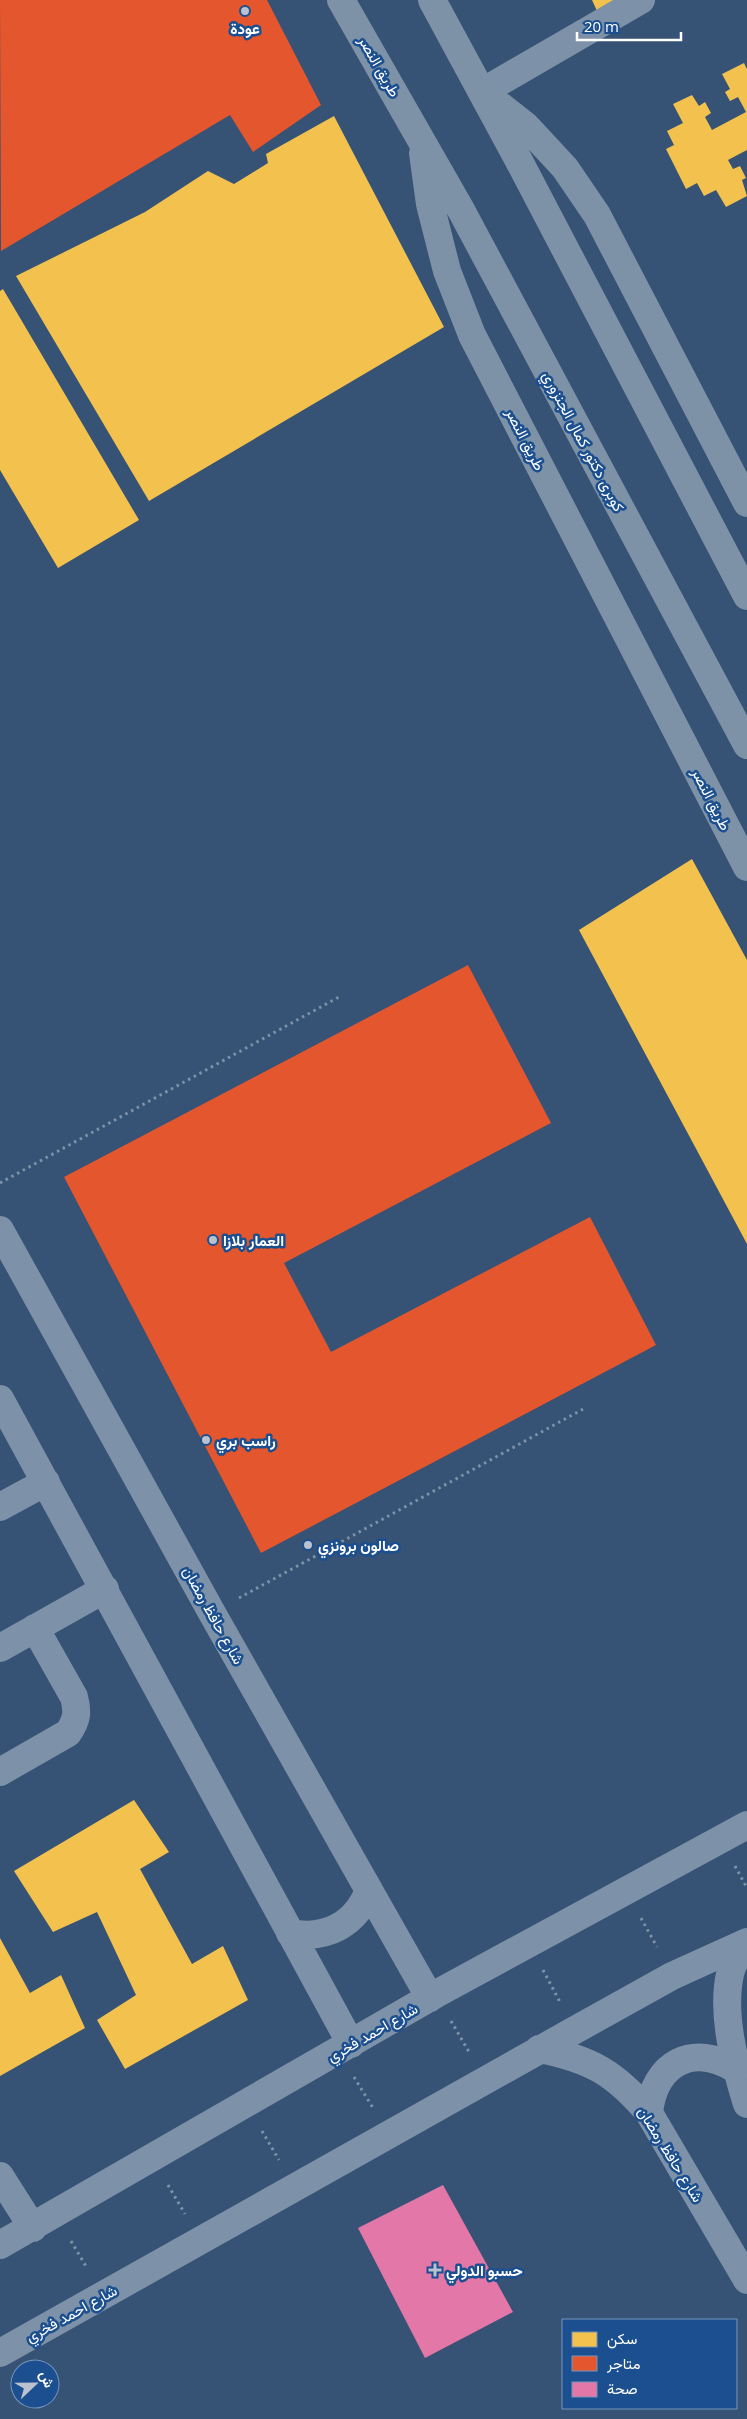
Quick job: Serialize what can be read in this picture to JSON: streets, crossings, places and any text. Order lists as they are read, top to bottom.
{
  "streets": {
    "highway": ["طريق النصر", "كوبرى دكتور كمال الجنزوري"],
    "street": ["شارع حافظ رمضان", "شارع احمد فخري"]
  },
  "crossings": [
    ["طريق النصر", "كوبرى دكتور كمال الجنزوري"],
    ["شارع حافظ رمضان", "شارع احمد فخري"]
  ],
  "places": {
    "other": [
      "عودة",
      "العمار بلازا",
      "راسب بري",
      "صالون برونزي"
    ],
    "health": ["حسبو الدولي"]
  },
  "legend": ["سكن", "متاجر", "صحة"],
  "scale_bar": "20 m",
  "north": "right"
}
